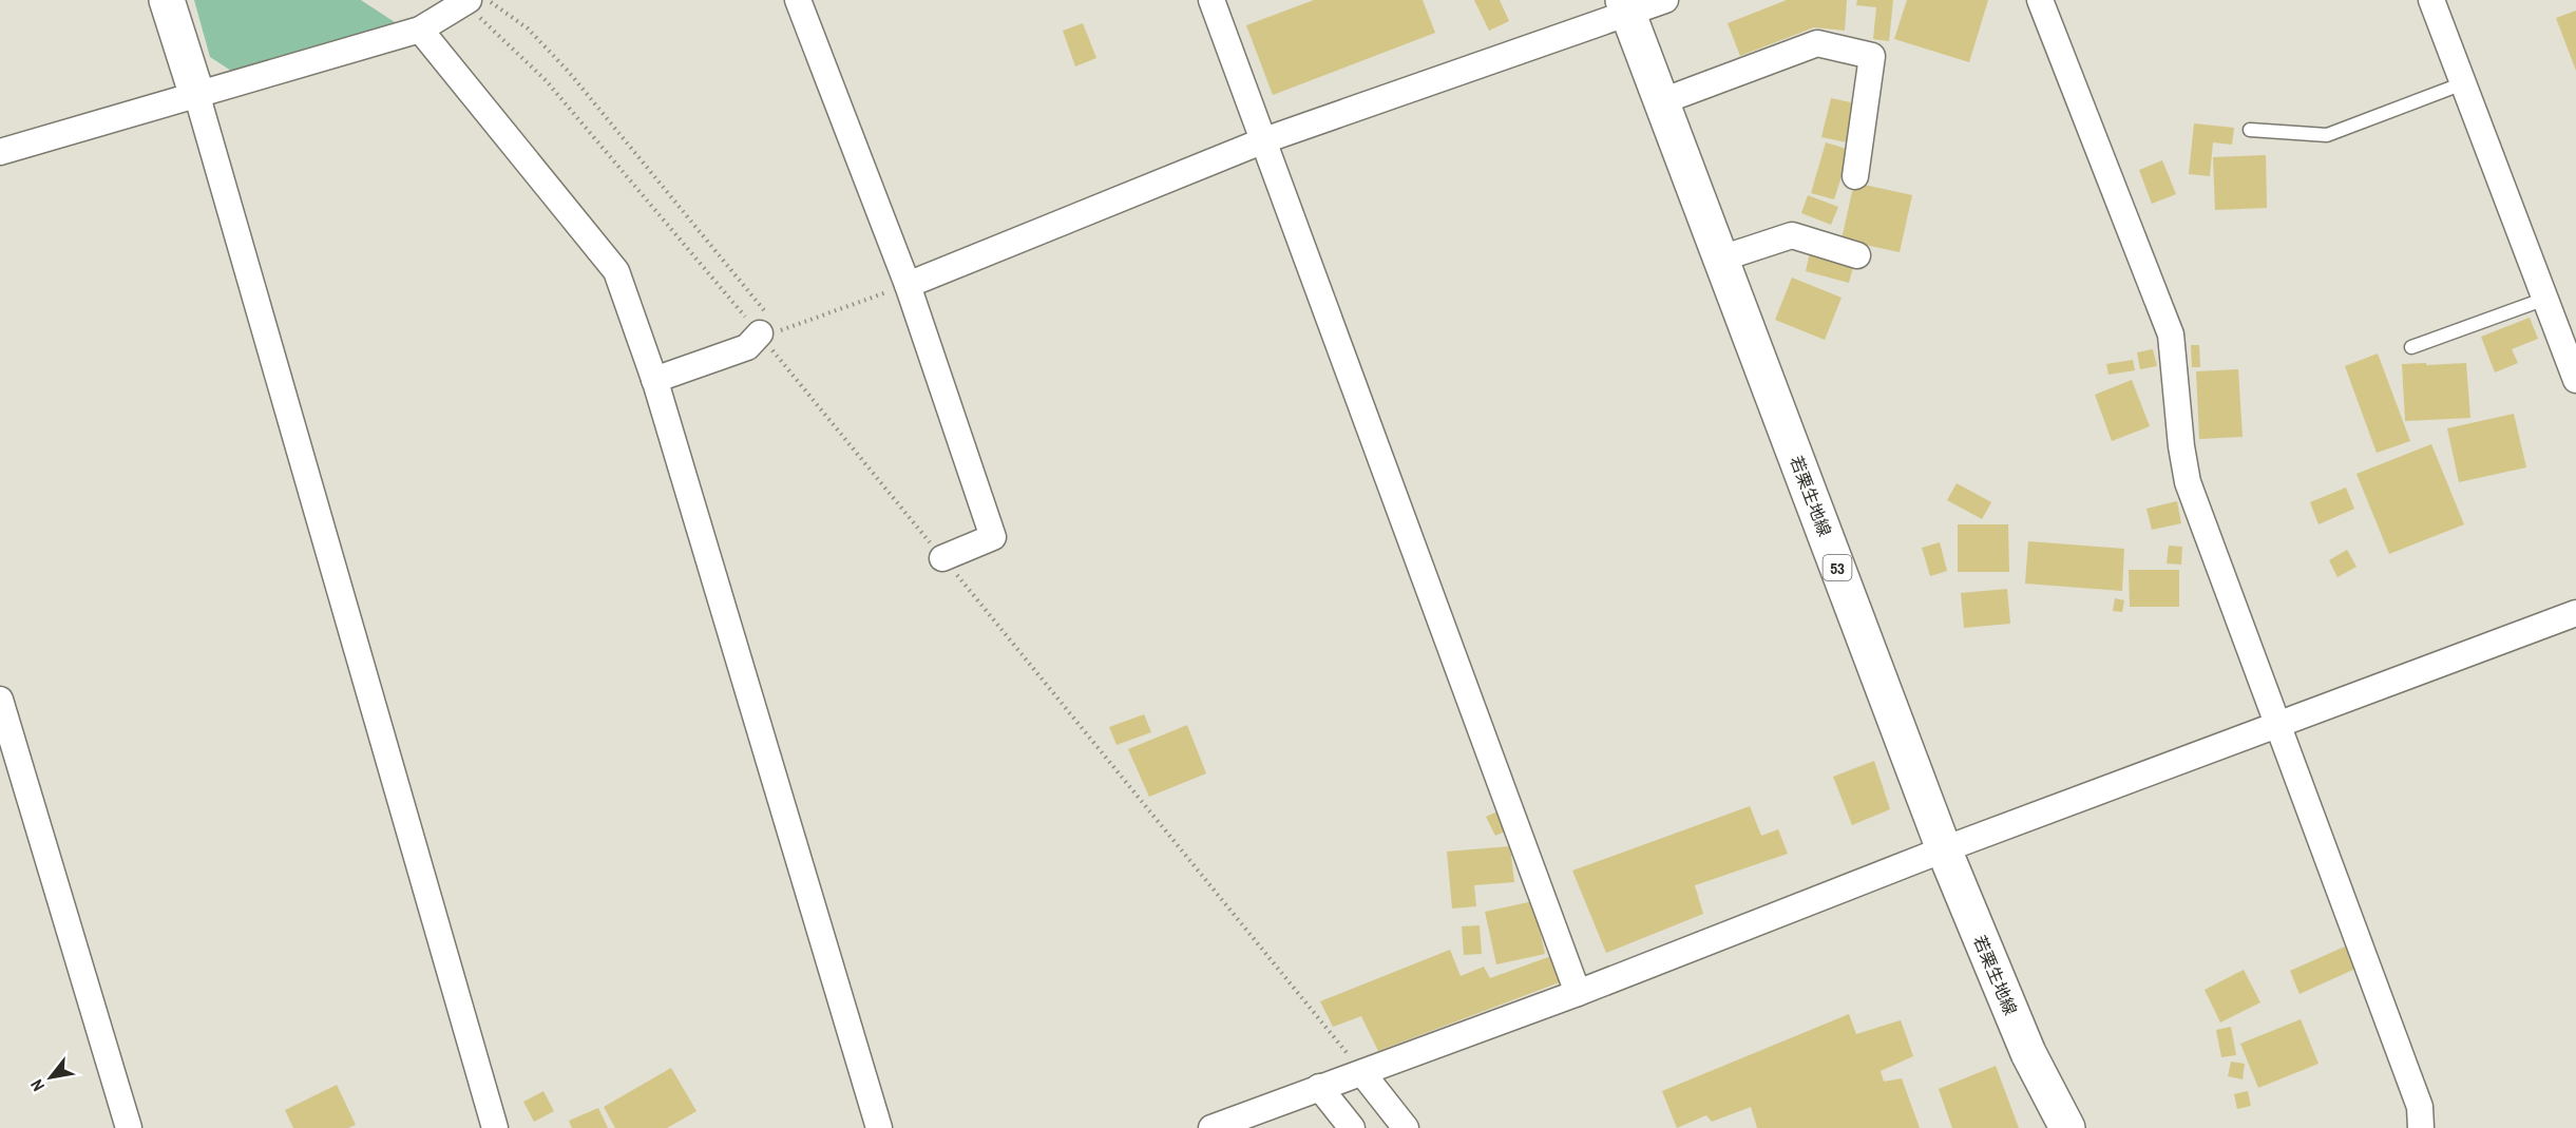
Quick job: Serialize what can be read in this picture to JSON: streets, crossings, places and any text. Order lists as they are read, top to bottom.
{
  "streets": {
    "main road": ["若栗生地線", "53"]
  },
  "north": "bottom left"
}
